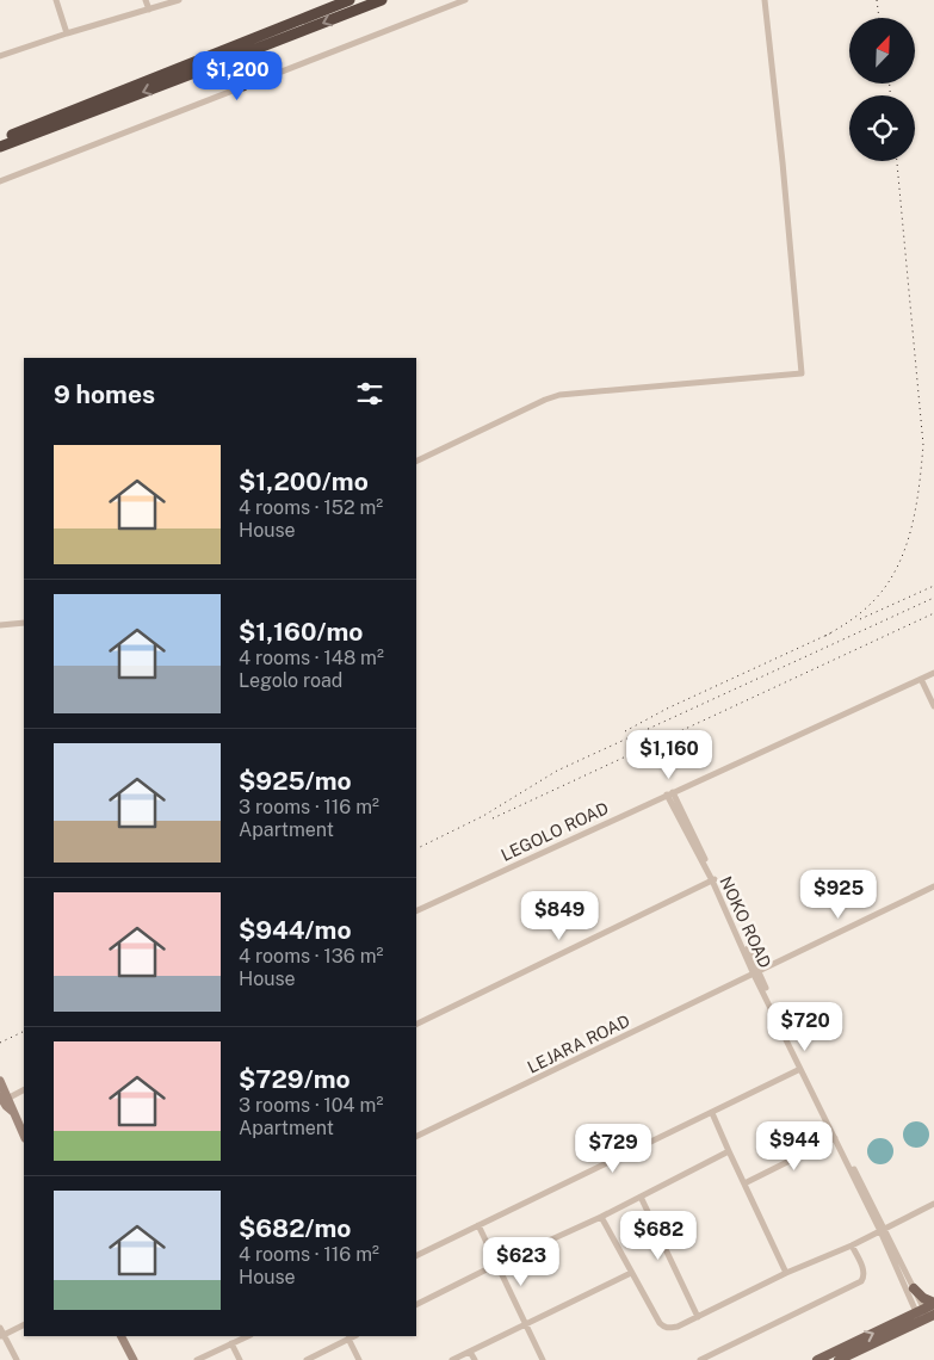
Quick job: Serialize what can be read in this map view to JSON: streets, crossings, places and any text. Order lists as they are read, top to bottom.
{
  "streets": {
    "street": ["LEGOLO ROAD", "NOKO ROAD", "LEJARA ROAD"]
  },
  "crossings": [
    ["LEGOLO ROAD", "NOKO ROAD"],
    ["NOKO ROAD", "LEJARA ROAD"]
  ],
  "north": "top right",
  "page": {
    "price": [
      "$1,200",
      "$1,160",
      "$925",
      "$849",
      "$720",
      "$944",
      "$729",
      "$682",
      "$623"
    ],
    "heading": "9 homes",
    "list": [
      {
        "name": "$1,200/mo",
        "note": "4 rooms · 152 m² · House"
      },
      {
        "name": "$1,160/mo",
        "note": "4 rooms · 148 m² · Legolo road"
      },
      {
        "name": "$925/mo",
        "note": "3 rooms · 116 m² · Apartment"
      },
      {
        "name": "$944/mo",
        "note": "4 rooms · 136 m² · House"
      },
      {
        "name": "$729/mo",
        "note": "3 rooms · 104 m² · Apartment"
      },
      {
        "name": "$682/mo",
        "note": "4 rooms · 116 m² · House"
      }
    ]
  }
}
